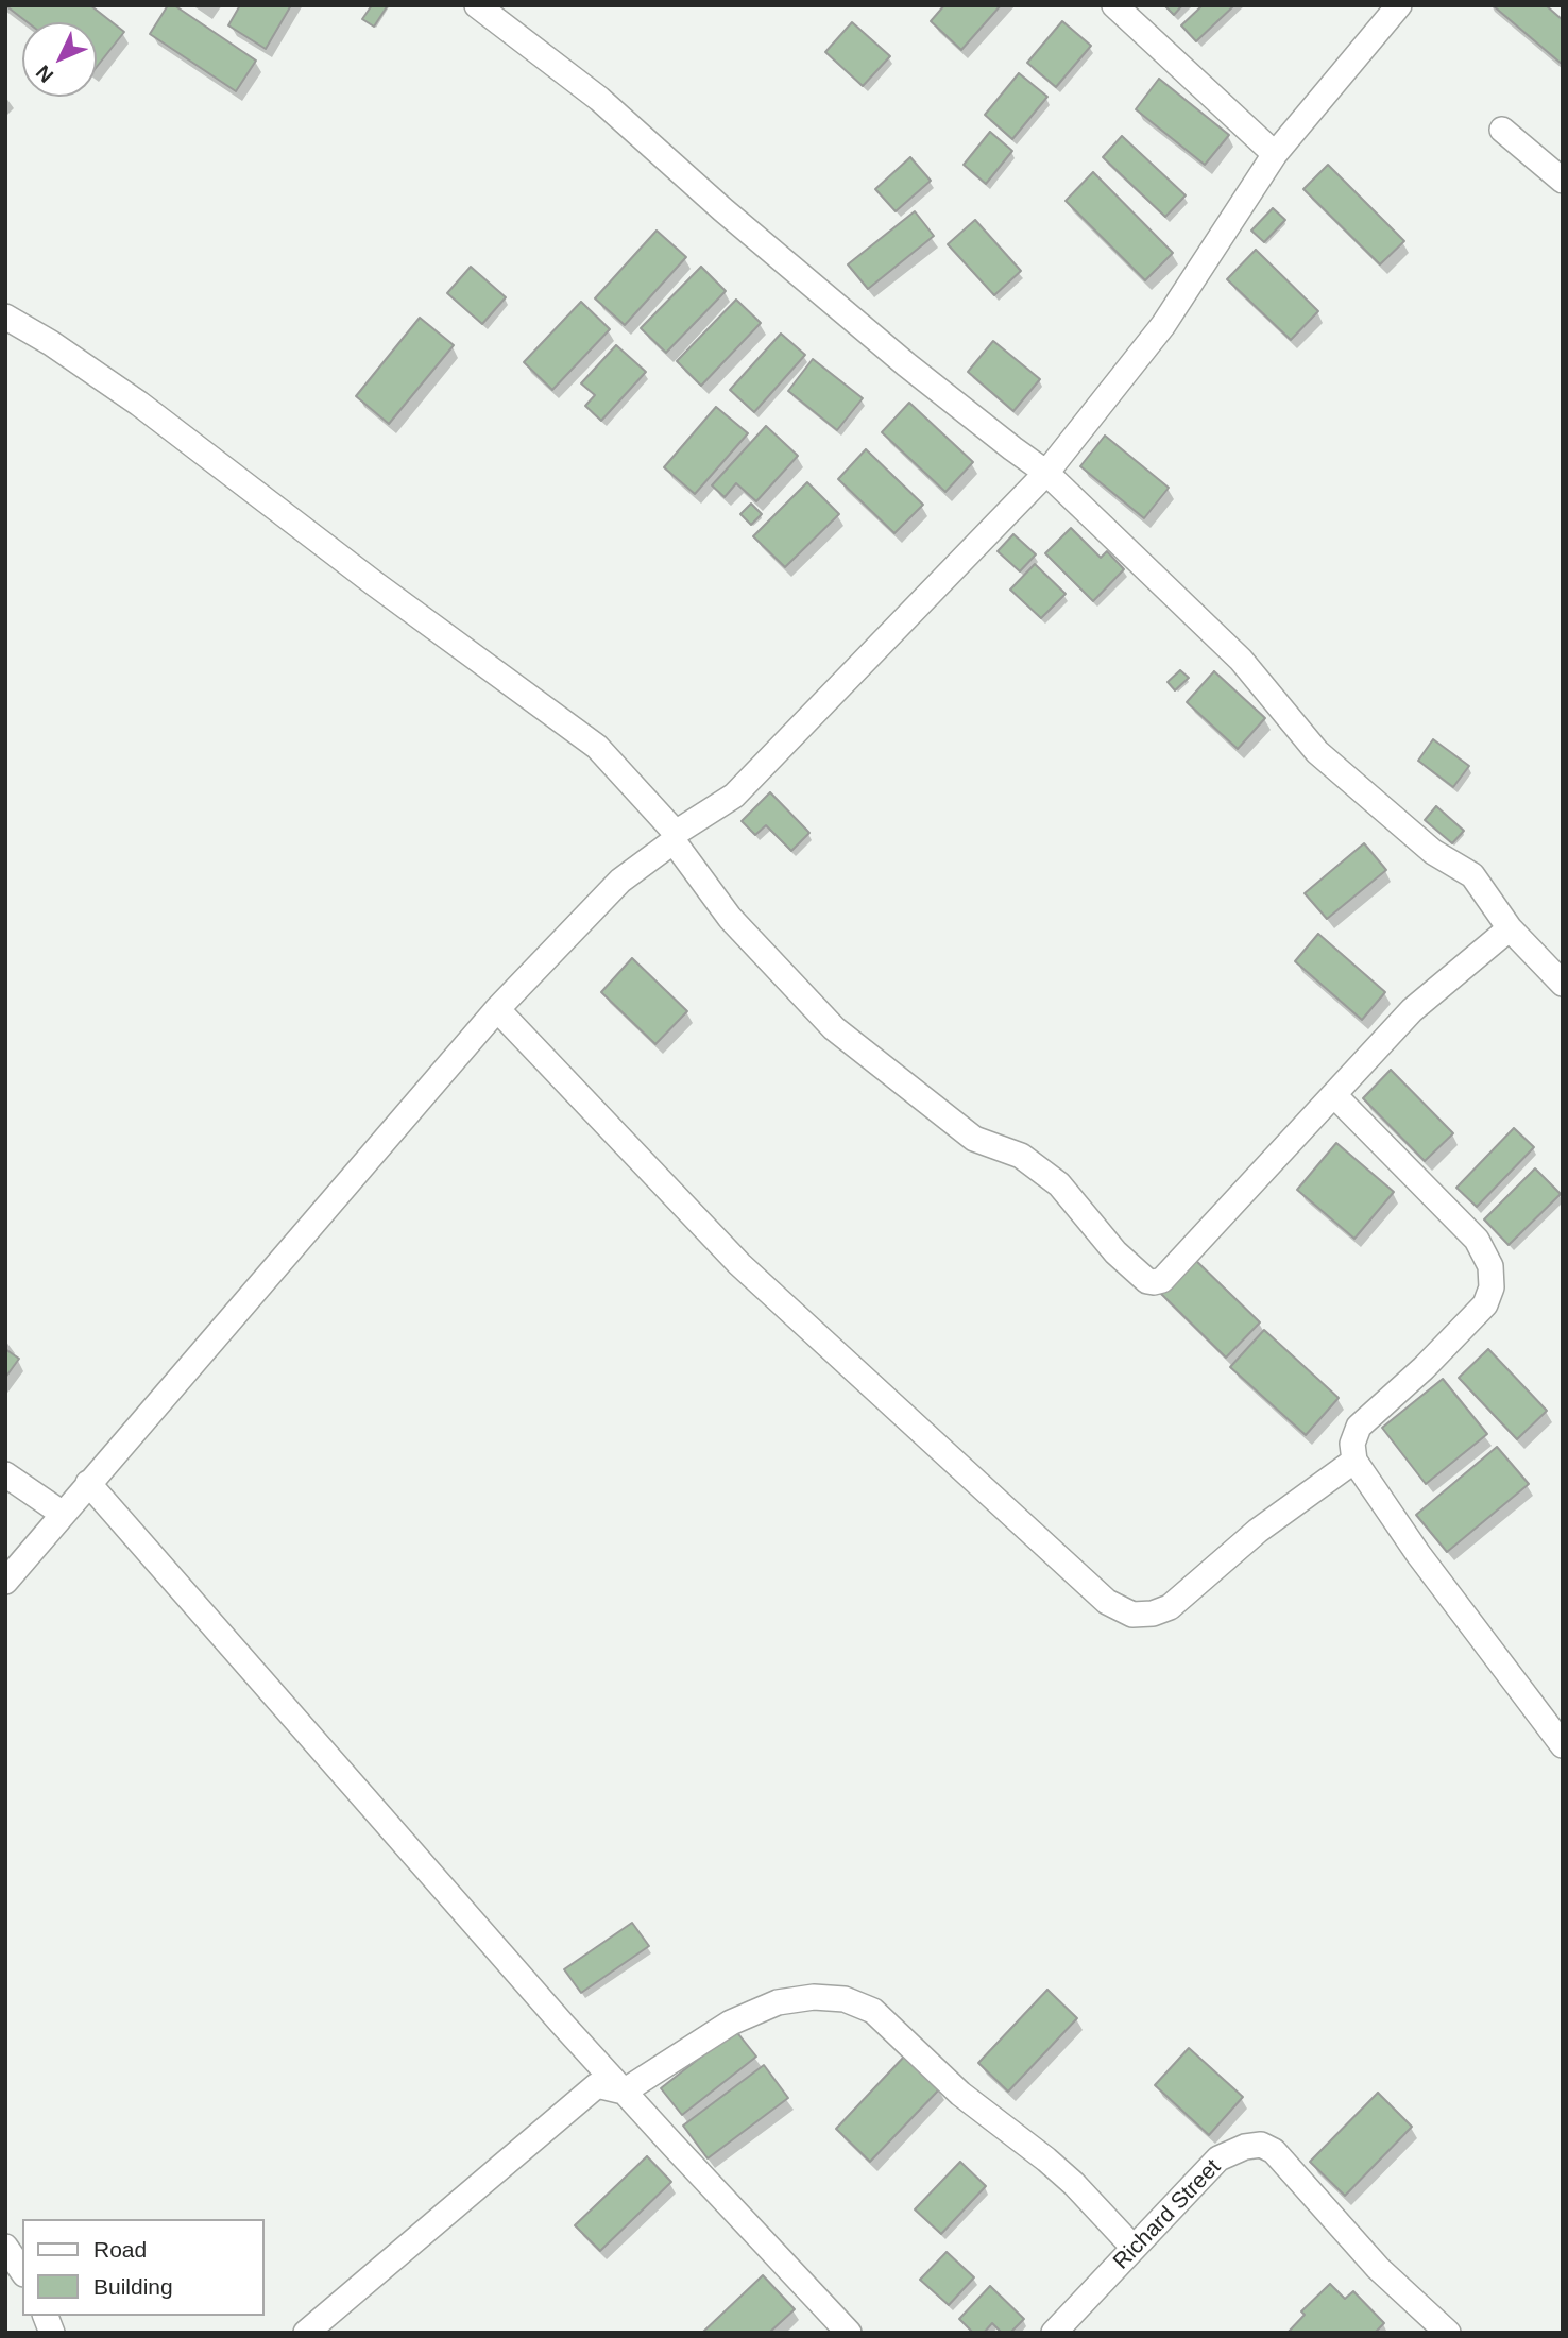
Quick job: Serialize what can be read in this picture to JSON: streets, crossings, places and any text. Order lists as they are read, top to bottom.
{
  "streets": {
    "street": ["Richard Street"]
  },
  "legend": ["Road", "Building"],
  "north": "bottom left"
}
